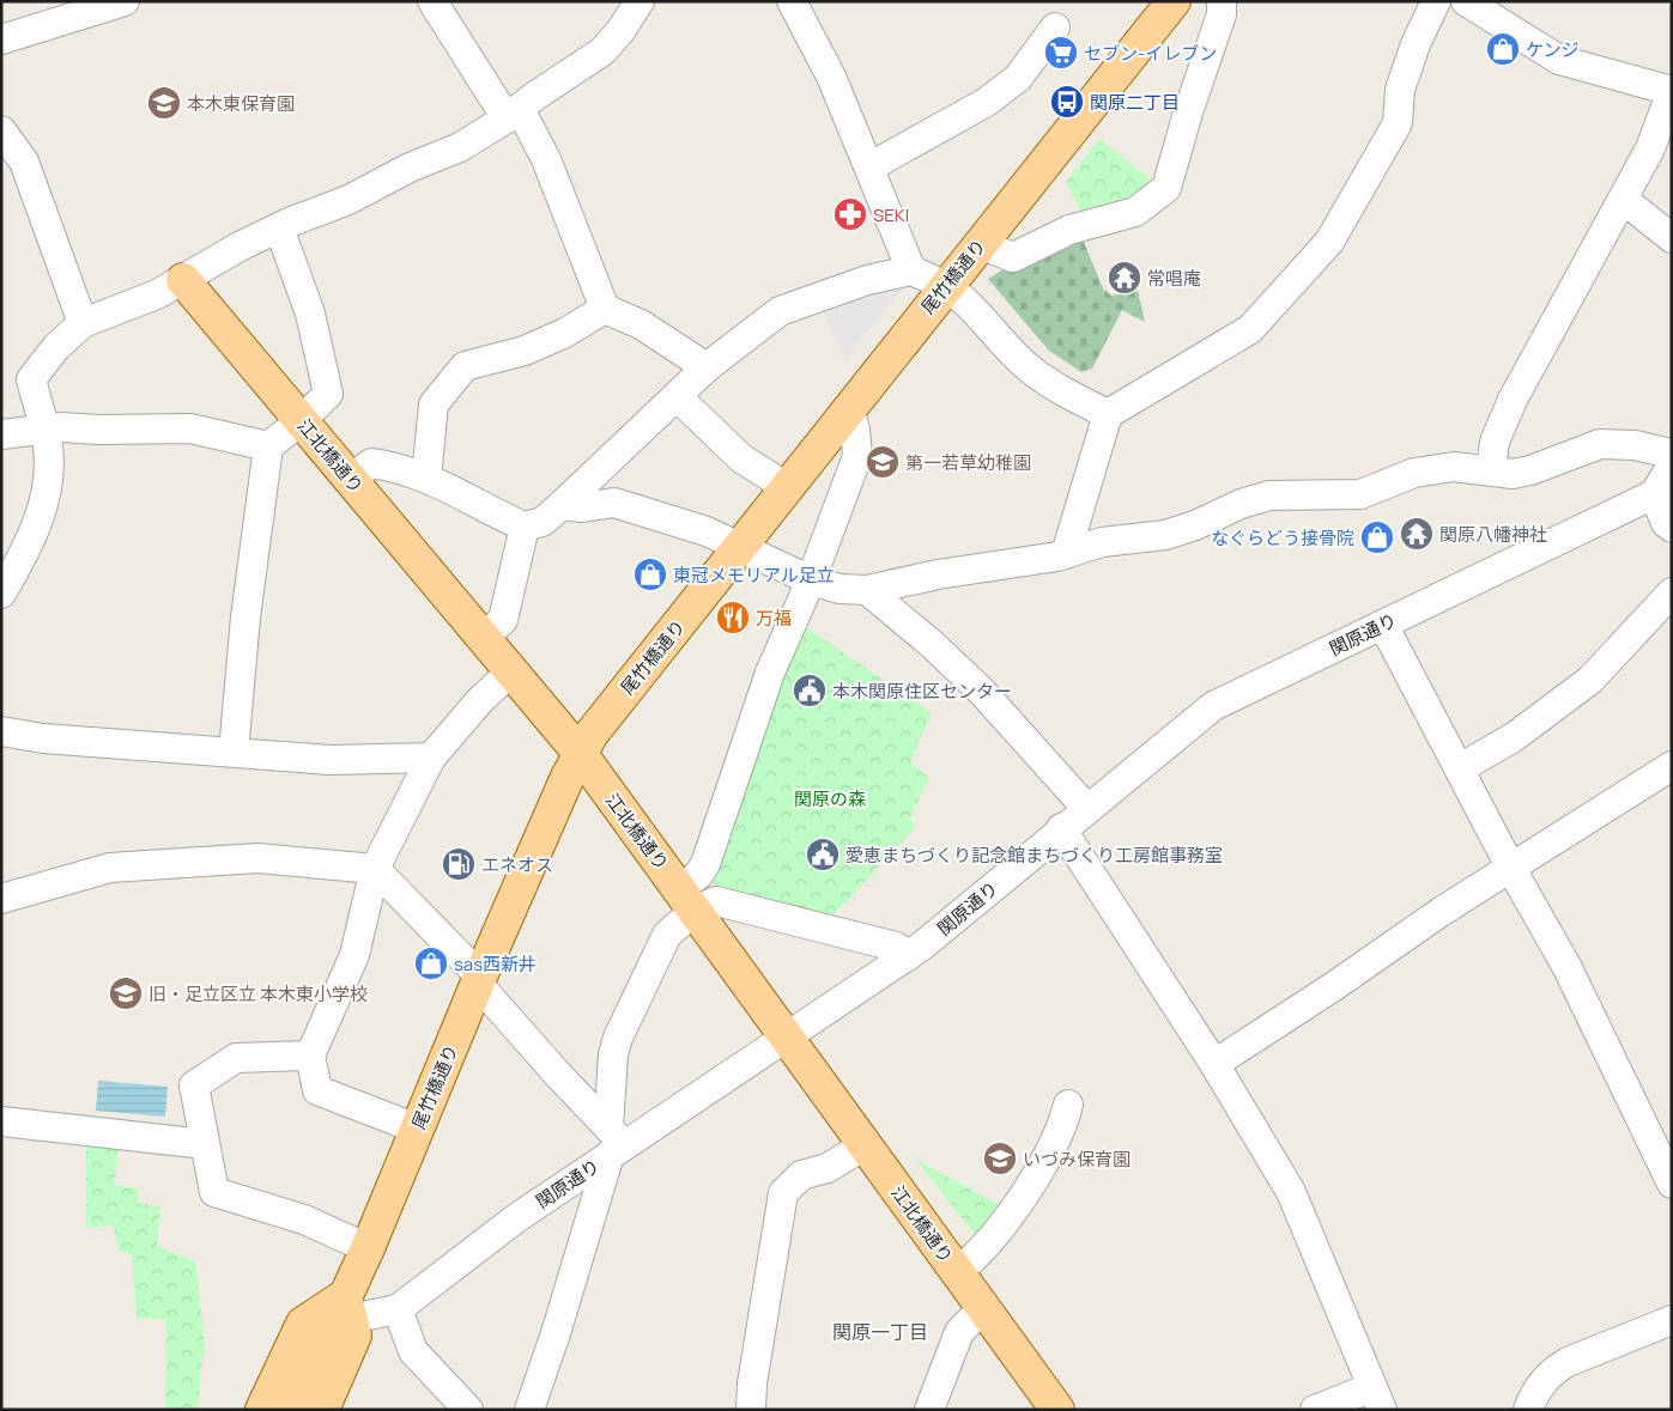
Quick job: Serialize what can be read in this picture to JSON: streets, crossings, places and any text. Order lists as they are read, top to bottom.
{
  "streets": {
    "main road": ["尾竹橋通り", "江北橋通り"],
    "street": ["関原通り"]
  },
  "crossings": [
    ["尾竹橋通り", "江北橋通り"],
    ["江北橋通り", "関原通り"]
  ],
  "districts": ["関原一丁目"],
  "parks": ["関原の森"],
  "places": {
    "shop": [
      "ケンジ",
      "なぐらどう接骨院",
      "東冠メモリアル足立",
      "sas西新井"
    ],
    "supermarket": ["セブン-イレブン"],
    "bus stop": ["関原二丁目"],
    "school or university": [
      "本木東保育園",
      "第一若草幼稚園",
      "旧・足立区立 本木東小学校",
      "いづみ保育園"
    ],
    "pharmacy": ["SEKI"],
    "temple": ["常唱庵", "関原八幡神社"],
    "restaurant": ["万福"],
    "public building": ["本木関原住区センター", "愛恵まちづくり記念館まちづくり工房館事務室"],
    "fuel station": ["エネオス"]
  }
}
